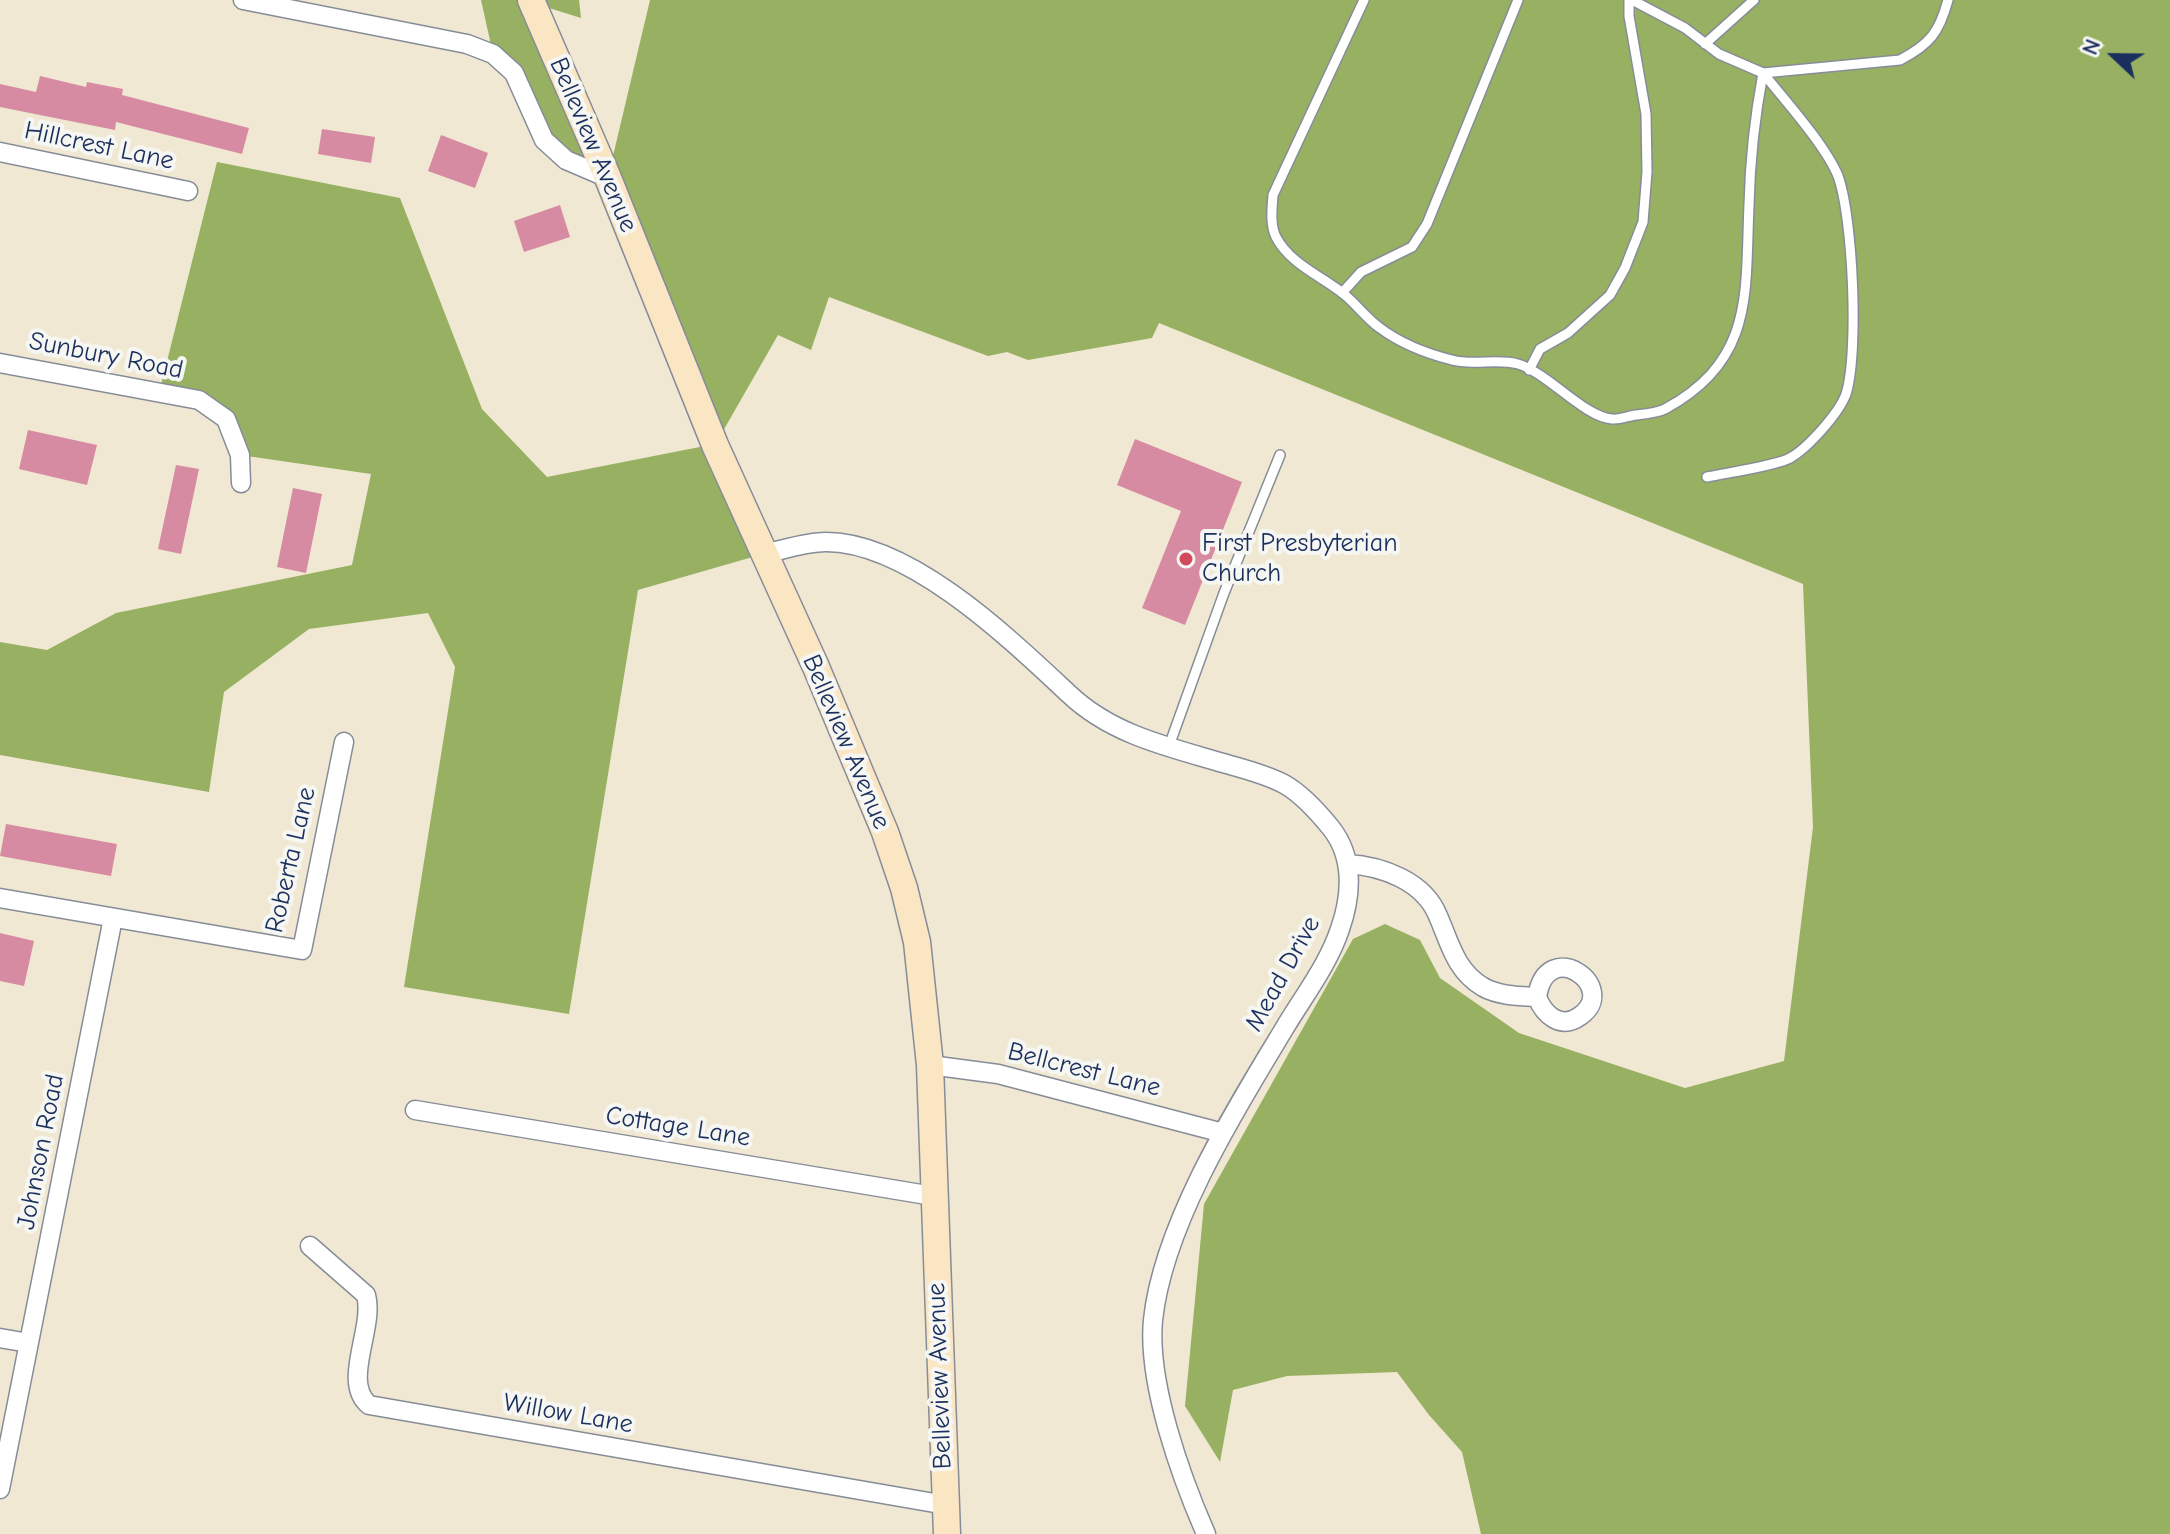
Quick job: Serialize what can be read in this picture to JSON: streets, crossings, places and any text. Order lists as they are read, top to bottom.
{
  "streets": {
    "street": [
      "Belleview Avenue",
      "Hillcrest Lane",
      "Sunbury Road",
      "Roberta Lane",
      "Mead Drive",
      "Bellcrest Lane",
      "Cottage Lane",
      "Johnson Road",
      "Willow Lane"
    ]
  },
  "crossings": [
    ["Belleview Avenue", "Mead Drive"],
    ["Belleview Avenue", "Bellcrest Lane"],
    ["Belleview Avenue", "Cottage Lane"],
    ["Belleview Avenue", "Willow Lane"],
    ["Roberta Lane", "Johnson Road"],
    ["Mead Drive", "Bellcrest Lane"]
  ],
  "places": ["First Presbyterian Church"],
  "north": "left"
}
